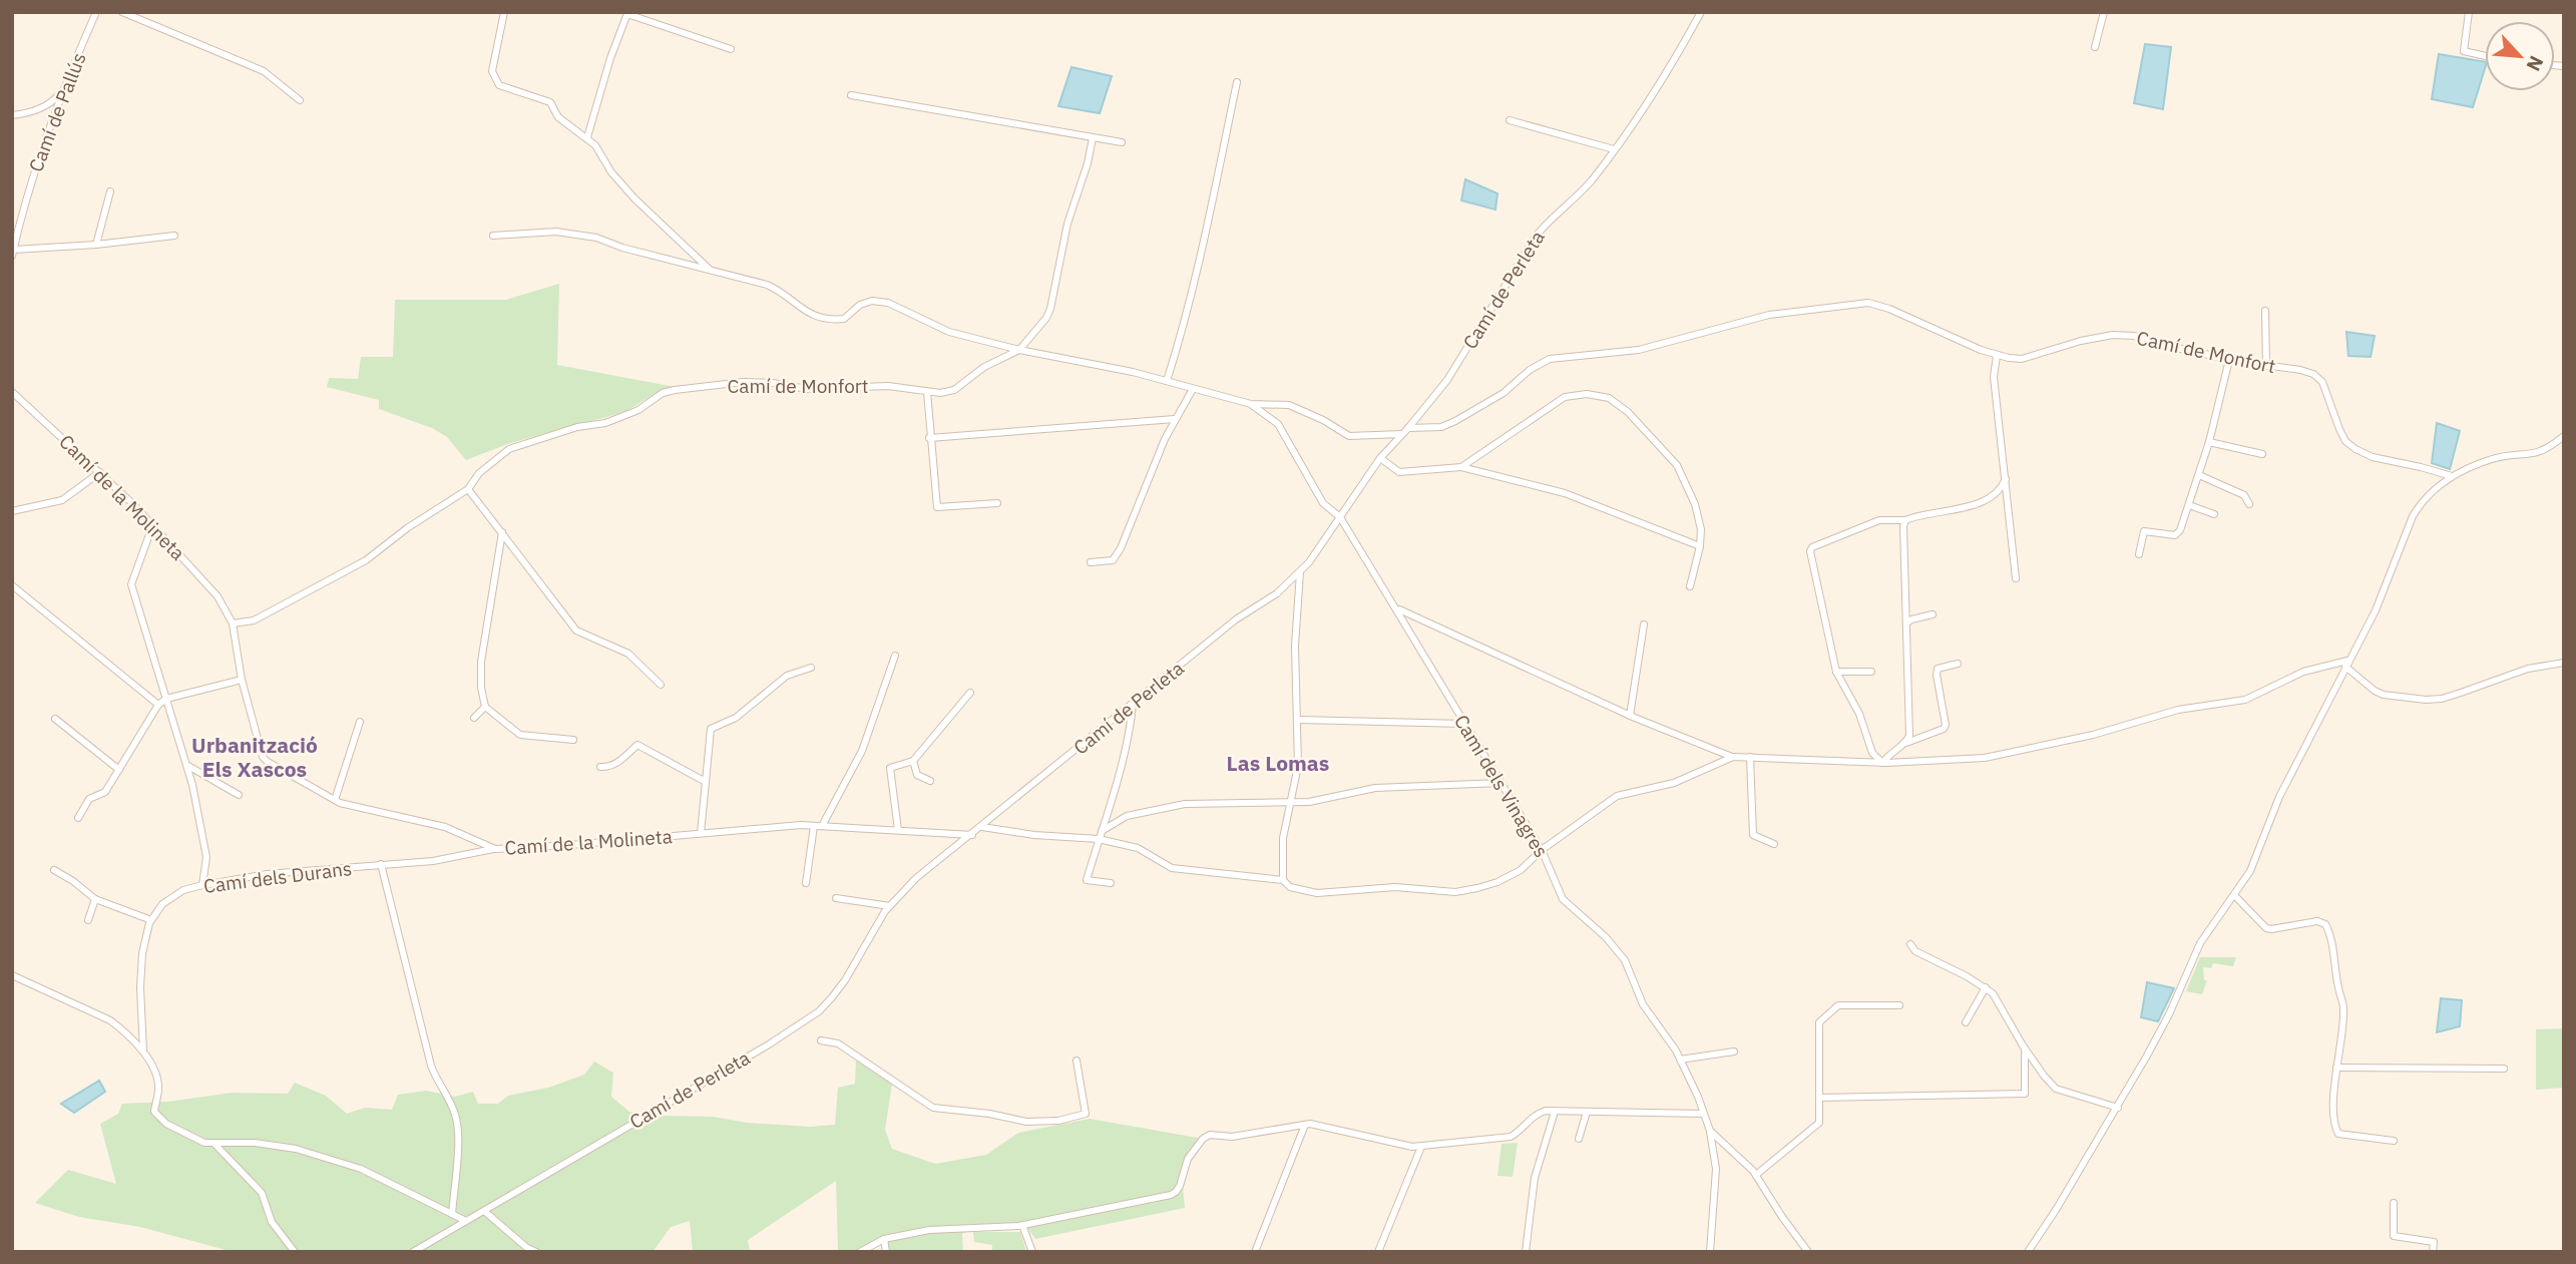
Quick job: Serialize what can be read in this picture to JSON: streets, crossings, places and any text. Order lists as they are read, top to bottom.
{
  "streets": {
    "street": [
      "Camí de Pallús",
      "Camí de Perleta",
      "Camí de Monfort",
      "Camí de la Molineta",
      "Camí dels Vinagres",
      "Camí dels Durans"
    ]
  },
  "crossings": [
    ["Camí de Perleta", "Camí de Monfort"],
    ["Camí de Perleta", "Camí de la Molineta"],
    ["Camí de Perleta", "Camí dels Vinagres"],
    ["Camí de Monfort", "Camí de la Molineta"],
    ["Camí de Monfort", "Camí dels Vinagres"],
    ["Camí de la Molineta", "Camí dels Durans"]
  ],
  "districts": ["Urbanització Els Xascos", "Las Lomas"],
  "north": "bottom right"
}
